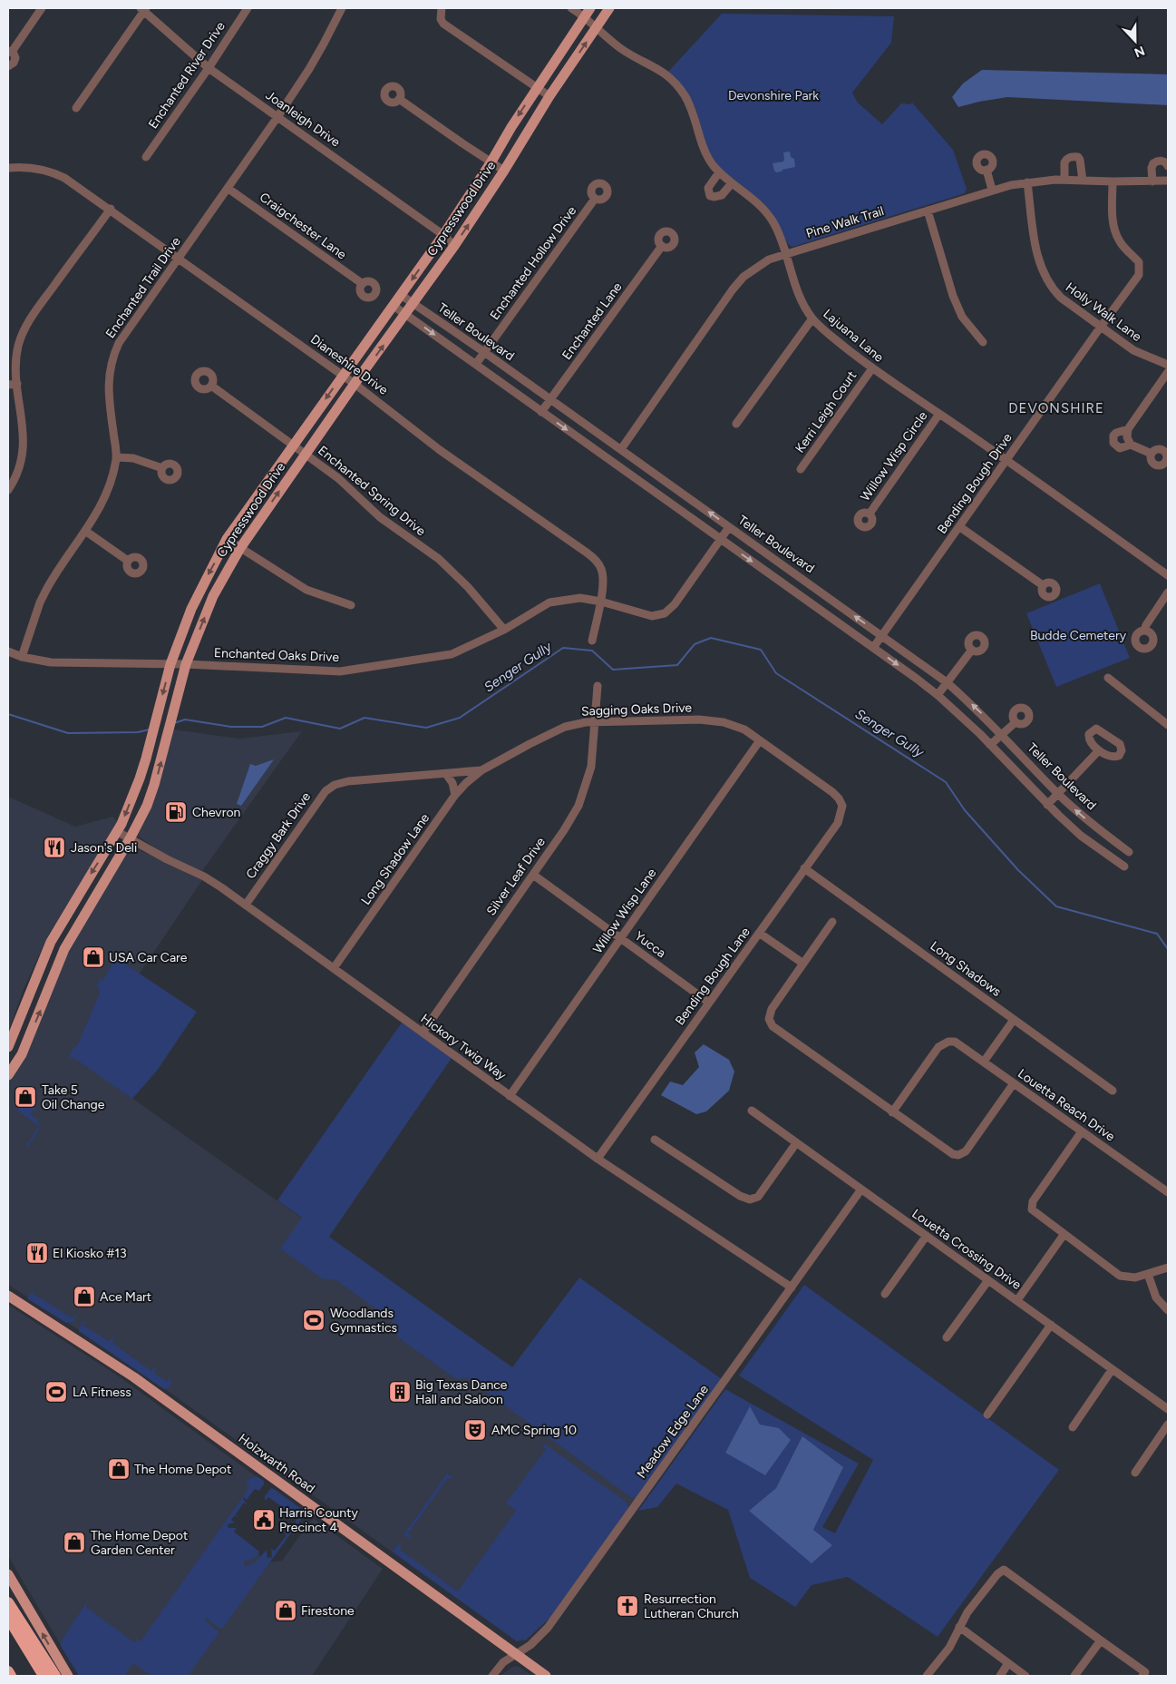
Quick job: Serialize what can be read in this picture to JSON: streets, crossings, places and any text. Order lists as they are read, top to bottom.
{
  "streets": {
    "main road": ["Cypresswood Drive", "Holzwarth Road"],
    "street": [
      "Enchanted River Drive",
      "Joanleigh Drive",
      "Pine Walk Trail",
      "Craigchester Lane",
      "Enchanted Hollow Drive",
      "Enchanted Trail Drive",
      "Holly Walk Lane",
      "Enchanted Lane",
      "Teller Boulevard",
      "Lajuana Lane",
      "Dianeshire Drive",
      "Kerri Leigh Court",
      "Willow Wisp Circle",
      "Bending Bough Drive",
      "Enchanted Spring Drive",
      "Enchanted Oaks Drive",
      "Sagging Oaks Drive",
      "Craggy Bark Drive",
      "Long Shadow Lane",
      "Silver Leaf Drive",
      "Willow Wisp Lane",
      "Yucca",
      "Long Shadows",
      "Bending Bough Lane",
      "Hickory Twig Way",
      "Louetta Reach Drive",
      "Louetta Crossing Drive",
      "Meadow Edge Lane"
    ]
  },
  "crossings": [
    ["Enchanted River Drive", "Joanleigh Drive"],
    ["Joanleigh Drive", "Cypresswood Drive"],
    ["Joanleigh Drive", "Enchanted Trail Drive"],
    ["Cypresswood Drive", "Teller Boulevard"],
    ["Cypresswood Drive", "Lajuana Lane"],
    ["Cypresswood Drive", "Dianeshire Drive"],
    ["Cypresswood Drive", "Enchanted Spring Drive"],
    ["Cypresswood Drive", "Enchanted Oaks Drive"],
    ["Cypresswood Drive", "Hickory Twig Way"],
    ["Pine Walk Trail", "Holly Walk Lane"],
    ["Pine Walk Trail", "Teller Boulevard"],
    ["Pine Walk Trail", "Lajuana Lane"],
    ["Pine Walk Trail", "Bending Bough Drive"],
    ["Craigchester Lane", "Enchanted Trail Drive"],
    ["Enchanted Hollow Drive", "Teller Boulevard"],
    ["Enchanted Trail Drive", "Dianeshire Drive"],
    ["Enchanted Trail Drive", "Enchanted Oaks Drive"],
    ["Holly Walk Lane", "Bending Bough Drive"],
    ["Enchanted Lane", "Teller Boulevard"],
    ["Teller Boulevard", "Bending Bough Drive"],
    ["Teller Boulevard", "Enchanted Oaks Drive"],
    ["Lajuana Lane", "Kerri Leigh Court"],
    ["Lajuana Lane", "Willow Wisp Circle"],
    ["Lajuana Lane", "Bending Bough Drive"],
    ["Dianeshire Drive", "Enchanted Oaks Drive"],
    ["Enchanted Spring Drive", "Enchanted Oaks Drive"],
    ["Sagging Oaks Drive", "Craggy Bark Drive"],
    ["Sagging Oaks Drive", "Long Shadow Lane"],
    ["Sagging Oaks Drive", "Silver Leaf Drive"],
    ["Sagging Oaks Drive", "Willow Wisp Lane"],
    ["Sagging Oaks Drive", "Bending Bough Lane"],
    ["Craggy Bark Drive", "Hickory Twig Way"],
    ["Long Shadow Lane", "Hickory Twig Way"],
    ["Silver Leaf Drive", "Yucca"],
    ["Silver Leaf Drive", "Hickory Twig Way"],
    ["Willow Wisp Lane", "Yucca"],
    ["Willow Wisp Lane", "Hickory Twig Way"],
    ["Yucca", "Bending Bough Lane"],
    ["Long Shadows", "Bending Bough Lane"],
    ["Bending Bough Lane", "Hickory Twig Way"],
    ["Hickory Twig Way", "Meadow Edge Lane"],
    ["Louetta Crossing Drive", "Meadow Edge Lane"],
    ["Meadow Edge Lane", "Holzwarth Road"]
  ],
  "districts": ["DEVONSHIRE"],
  "water": ["Senger Gully"],
  "parks": ["Devonshire Park", "Budde Cemetery"],
  "places": {
    "fuel station": ["Chevron"],
    "restaurant": ["Jason's Deli", "El Kiosko #13"],
    "shop": [
      "USA Car Care",
      "Take 5 Oil Change",
      "Ace Mart",
      "The Home Depot",
      "The Home Depot Garden Center",
      "Firestone"
    ],
    "sports": ["Woodlands Gymnastics", "LA Fitness"],
    "building": ["Big Texas Dance Hall and Saloon"],
    "theatre": ["AMC Spring 10"],
    "public building": ["Harris County Precinct 4"],
    "church": ["Resurrection Lutheran Church"]
  },
  "north": "bottom"
}
